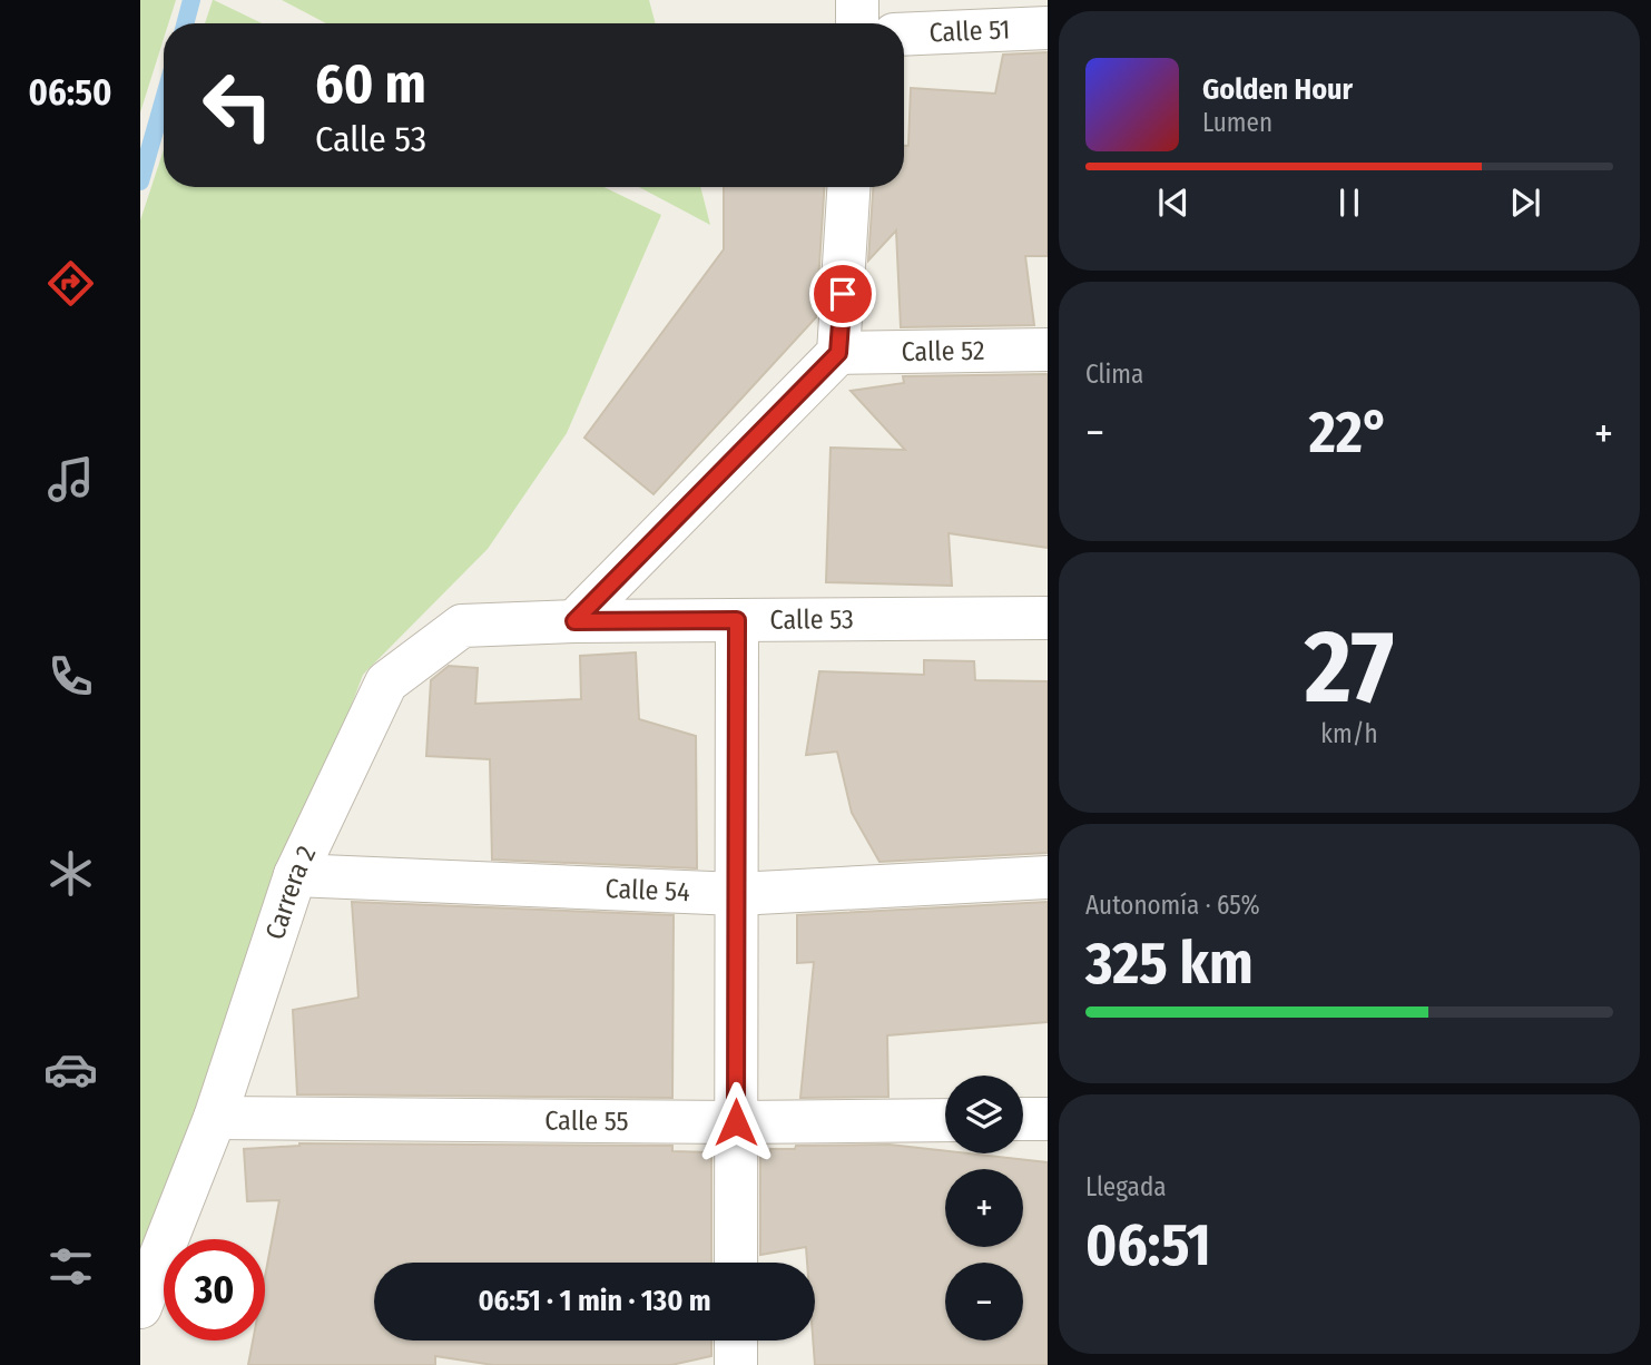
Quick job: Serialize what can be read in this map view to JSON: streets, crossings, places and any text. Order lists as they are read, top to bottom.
{
  "streets": {
    "street": [
      "Calle 51",
      "Calle 52",
      "Calle 53",
      "Calle 54",
      "Carrera 2",
      "Calle 55"
    ]
  },
  "crossings": [
    ["Calle 53", "Carrera 2"],
    ["Calle 54", "Carrera 2"],
    ["Carrera 2", "Calle 55"]
  ],
  "page": {
    "tabs": "06:50",
    "turn": ["60 m", "Calle 53"],
    "song": ["Golden Hour", "Lumen"],
    "tile": [
      "Clima",
      ["27", "km/h"],
      ["Autonomía · 65%", "325 km"],
      ["Llegada", "06:51"]
    ],
    "heat": ["−", "22°", "+"],
    "map_buttons": ["+", "−"],
    "limit": "30",
    "trip": "06:51 · 1 min · 130 m"
  }
}
